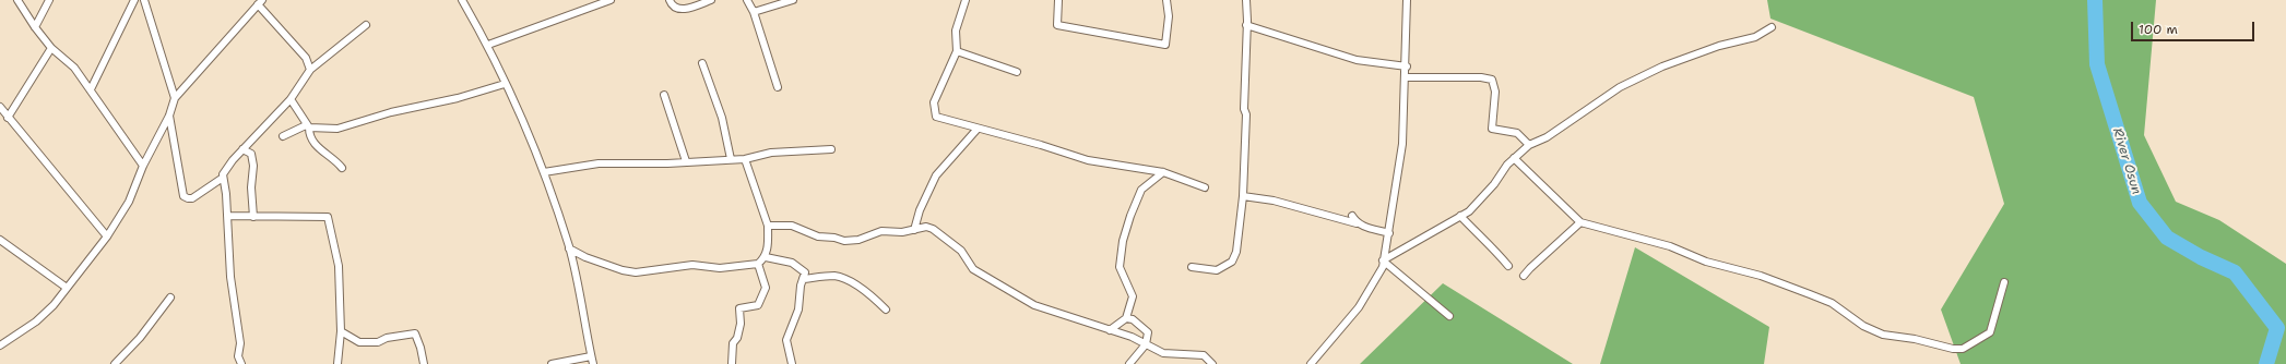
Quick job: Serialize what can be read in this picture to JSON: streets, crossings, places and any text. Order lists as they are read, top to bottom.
{
  "water": ["River Osun"],
  "scale_bar": "100 m"
}
